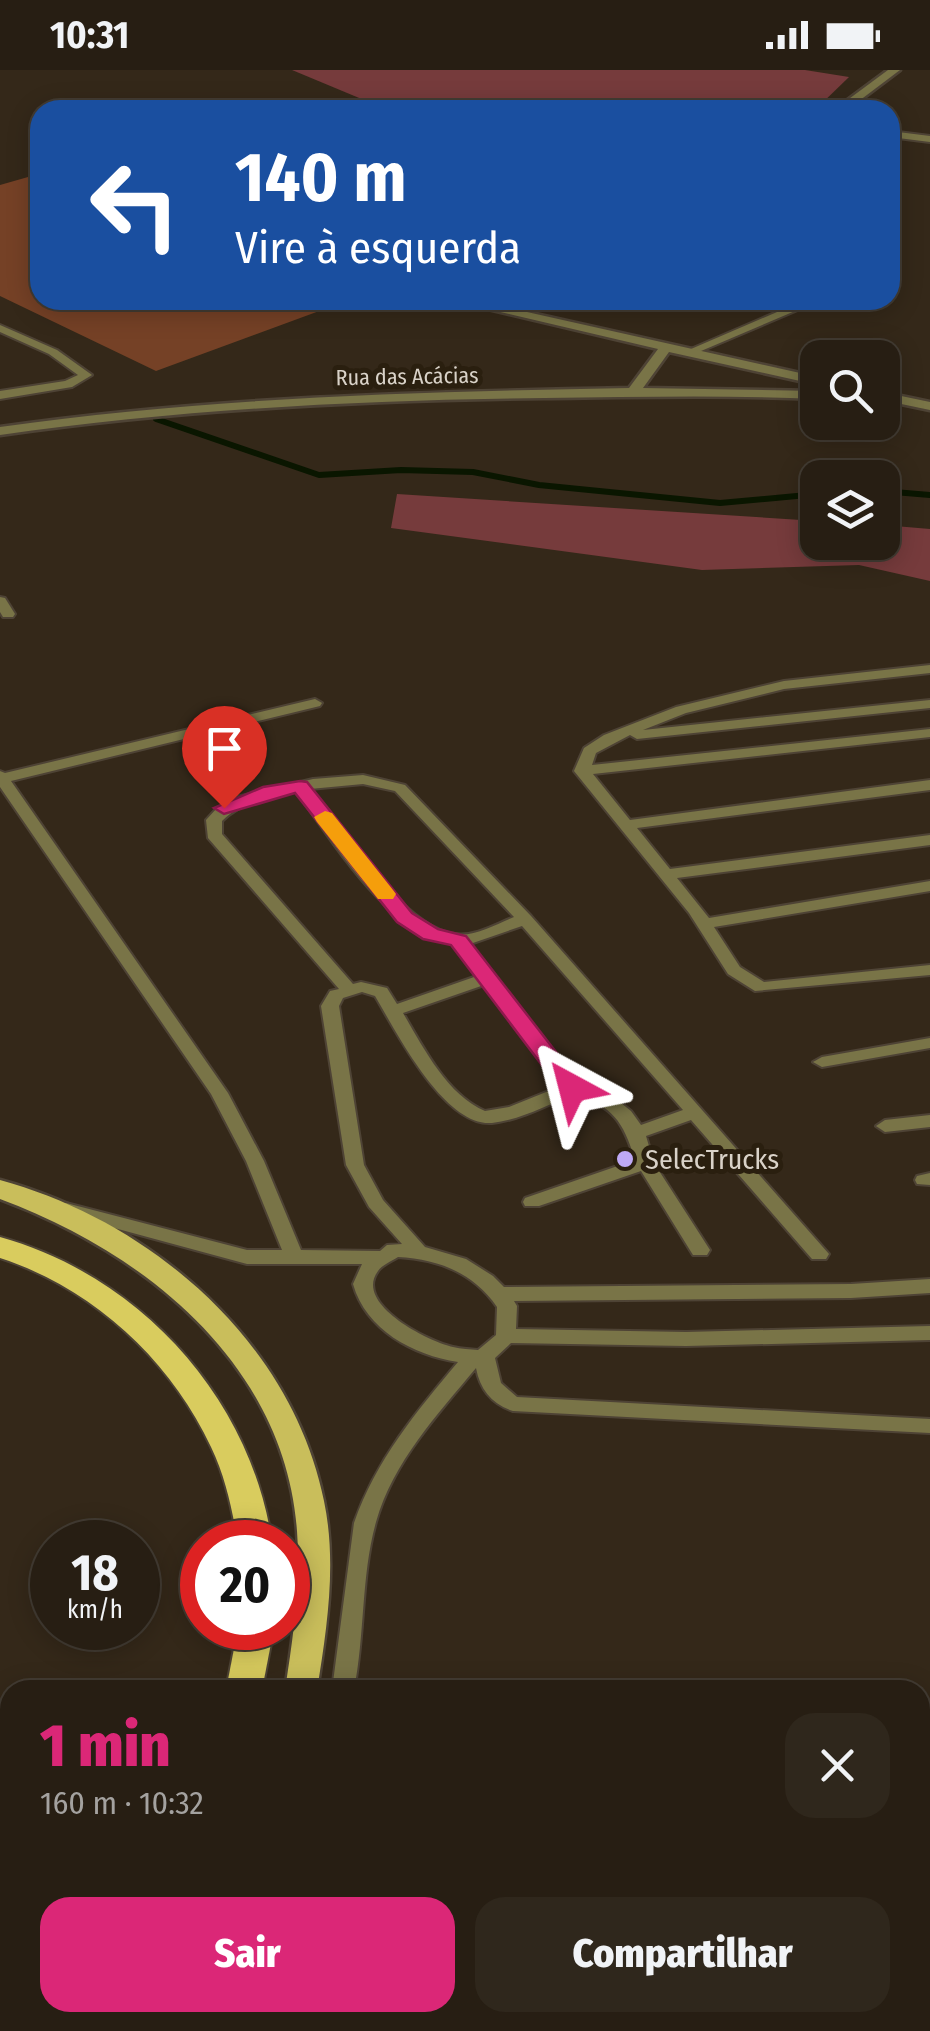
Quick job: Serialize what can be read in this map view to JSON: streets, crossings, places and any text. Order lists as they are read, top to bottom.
{
  "streets": {
    "street": ["Rua das Acácias"]
  },
  "places": ["SelecTrucks"],
  "page": {
    "status": "10:31",
    "turn": ["140 m", "Vire à esquerda"],
    "speed": "18 km/h",
    "limit": "20",
    "heading": ["1 min", "160 m · 10:32"],
    "buttons": ["Sair", "Compartilhar"]
  }
}
